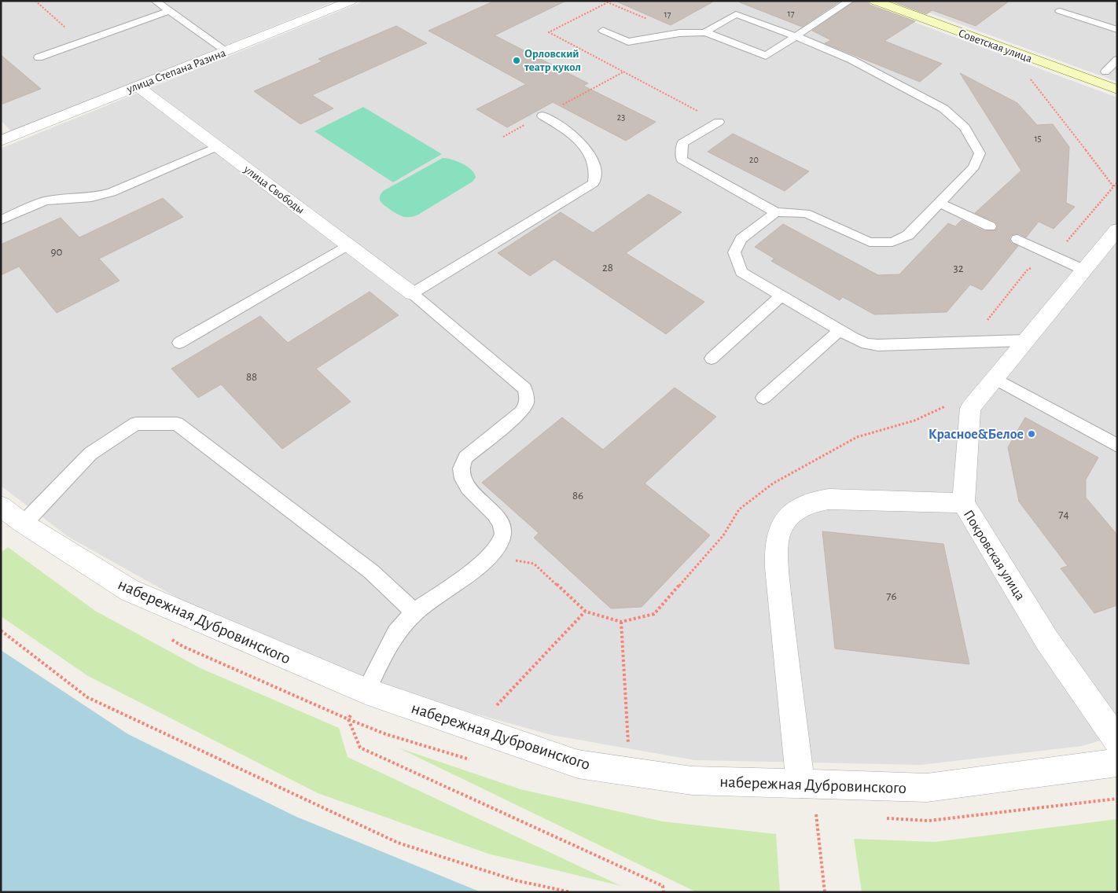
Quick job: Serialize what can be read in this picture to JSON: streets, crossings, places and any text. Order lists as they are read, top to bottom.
{
  "streets": {
    "street": [
      "Советская улица",
      "улица Степана Разина",
      "улица Свободы",
      "Покровская улица",
      "набережная Дубровинского"
    ]
  },
  "crossings": [
    ["улица Степана Разина", "улица Свободы"]
  ],
  "places": ["Орловский театр кукол", "Красное&Белое"],
  "house_numbers": [
    "17",
    "17",
    "23",
    "15",
    "20",
    "90",
    "28",
    "32",
    "88",
    "86",
    "74",
    "76"
  ]
}
